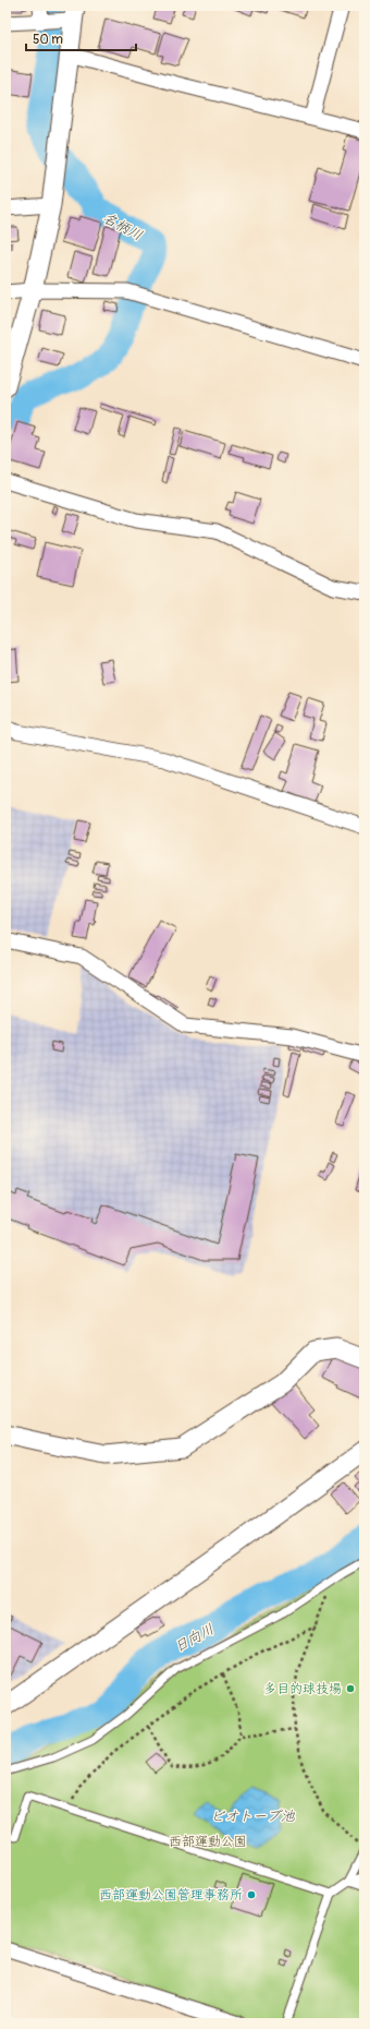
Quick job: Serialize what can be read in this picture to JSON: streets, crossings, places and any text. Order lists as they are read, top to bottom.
{
  "water": ["名柄川", "日向川", "ビオトープ池"],
  "parks": ["西部運動公園"],
  "places": ["多目的球技場", "西部運動公園管理事務所"],
  "scale_bar": "50 m"
}
